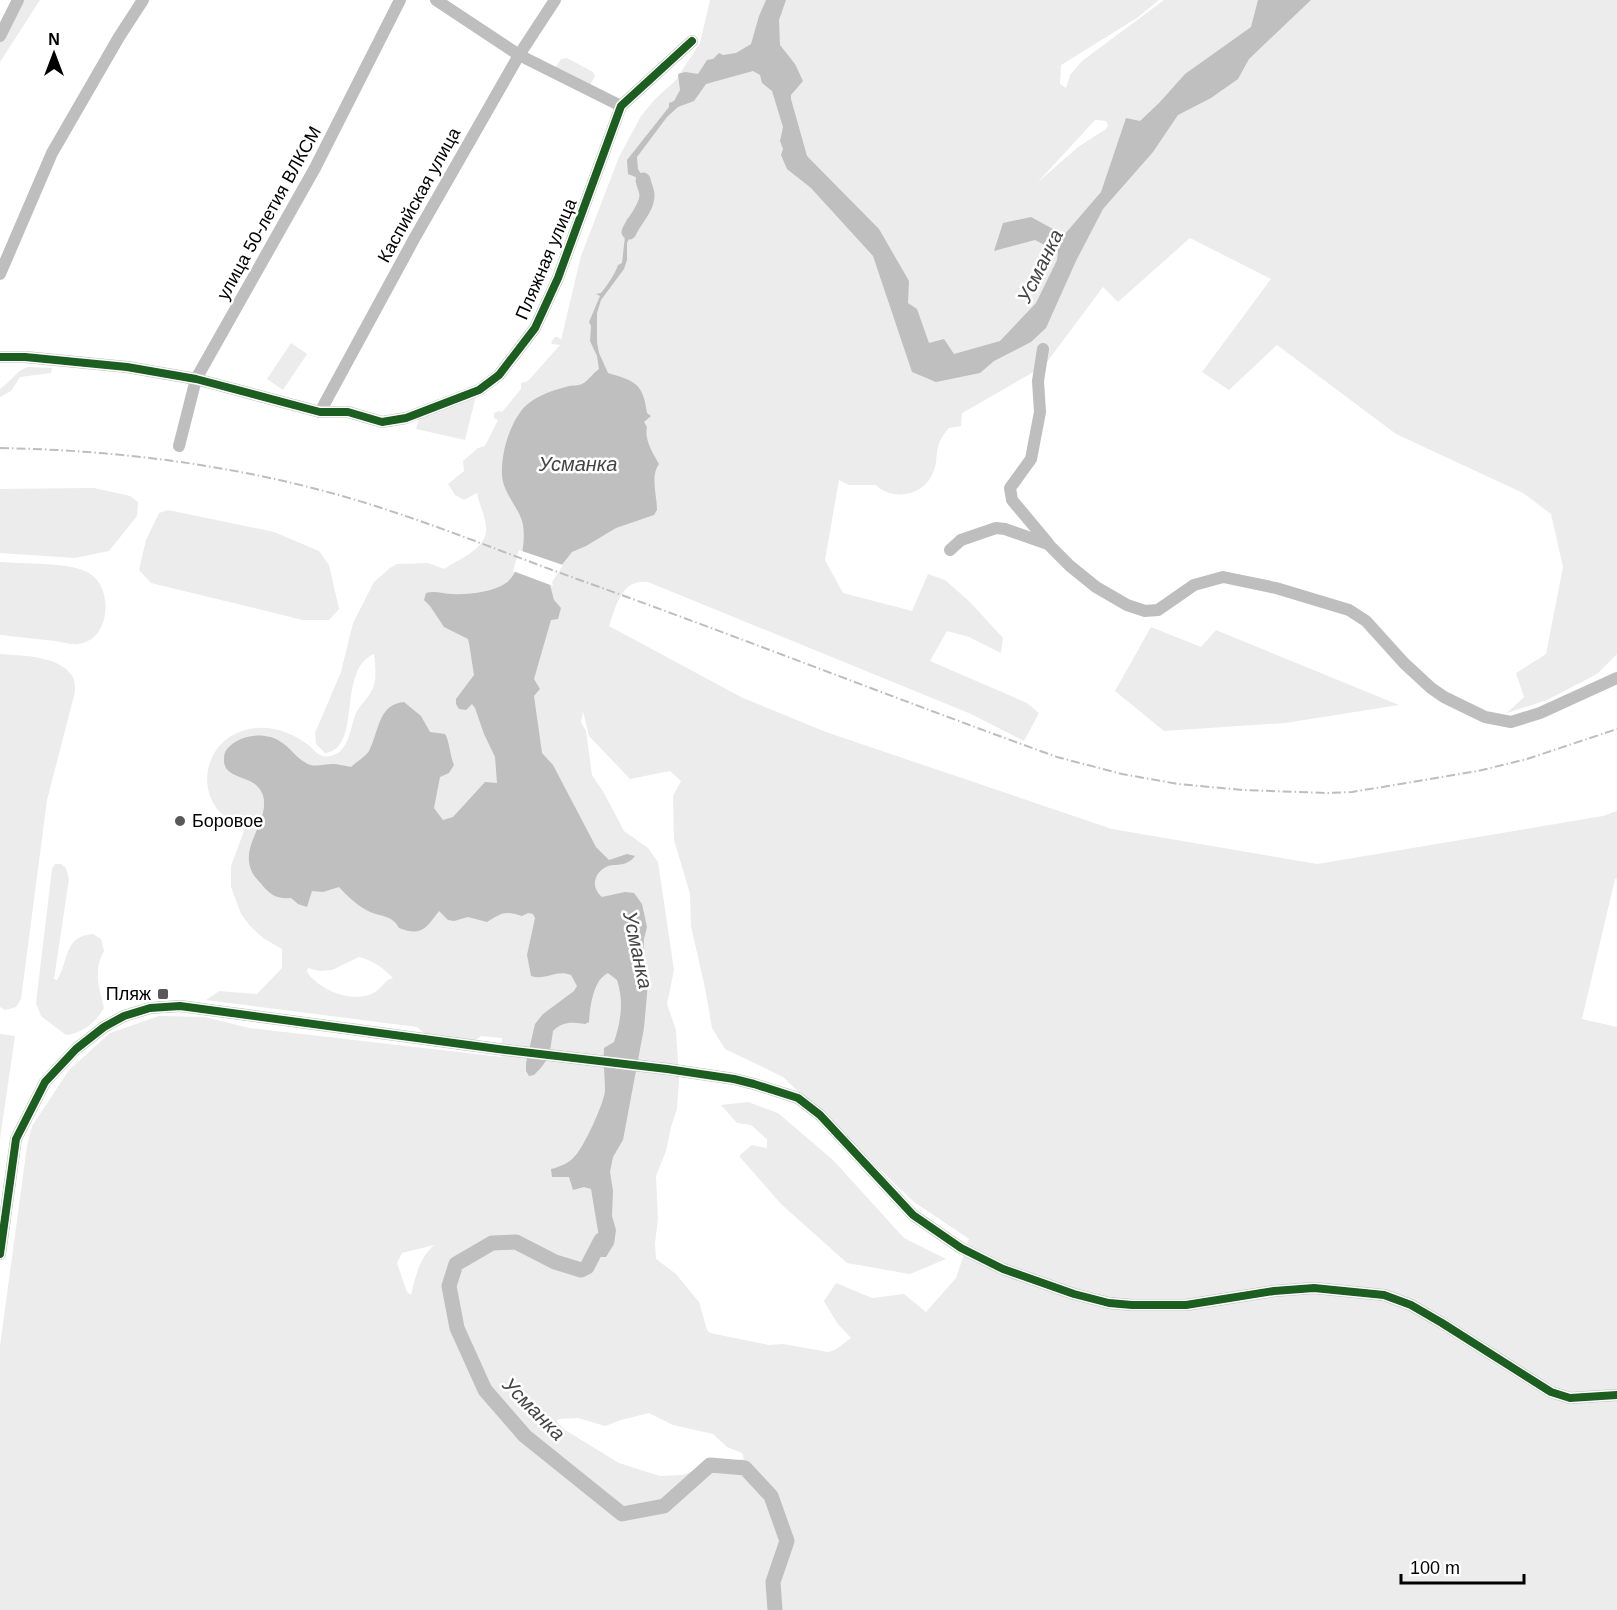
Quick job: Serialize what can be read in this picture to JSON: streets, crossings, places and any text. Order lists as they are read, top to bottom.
{
  "streets": {
    "street": ["Каспийская улица", "улица 50-летия ВЛКСМ", "Пляжная улица"]
  },
  "crossings": [
    ["Каспийская улица", "Пляжная улица"],
    ["улица 50-летия ВЛКСМ", "Пляжная улица"]
  ],
  "water": ["Усманка"],
  "places": {
    "other": ["Боровое"],
    "transit": ["Пляж"]
  },
  "scale_bar": "100 m",
  "north": "top"
}
